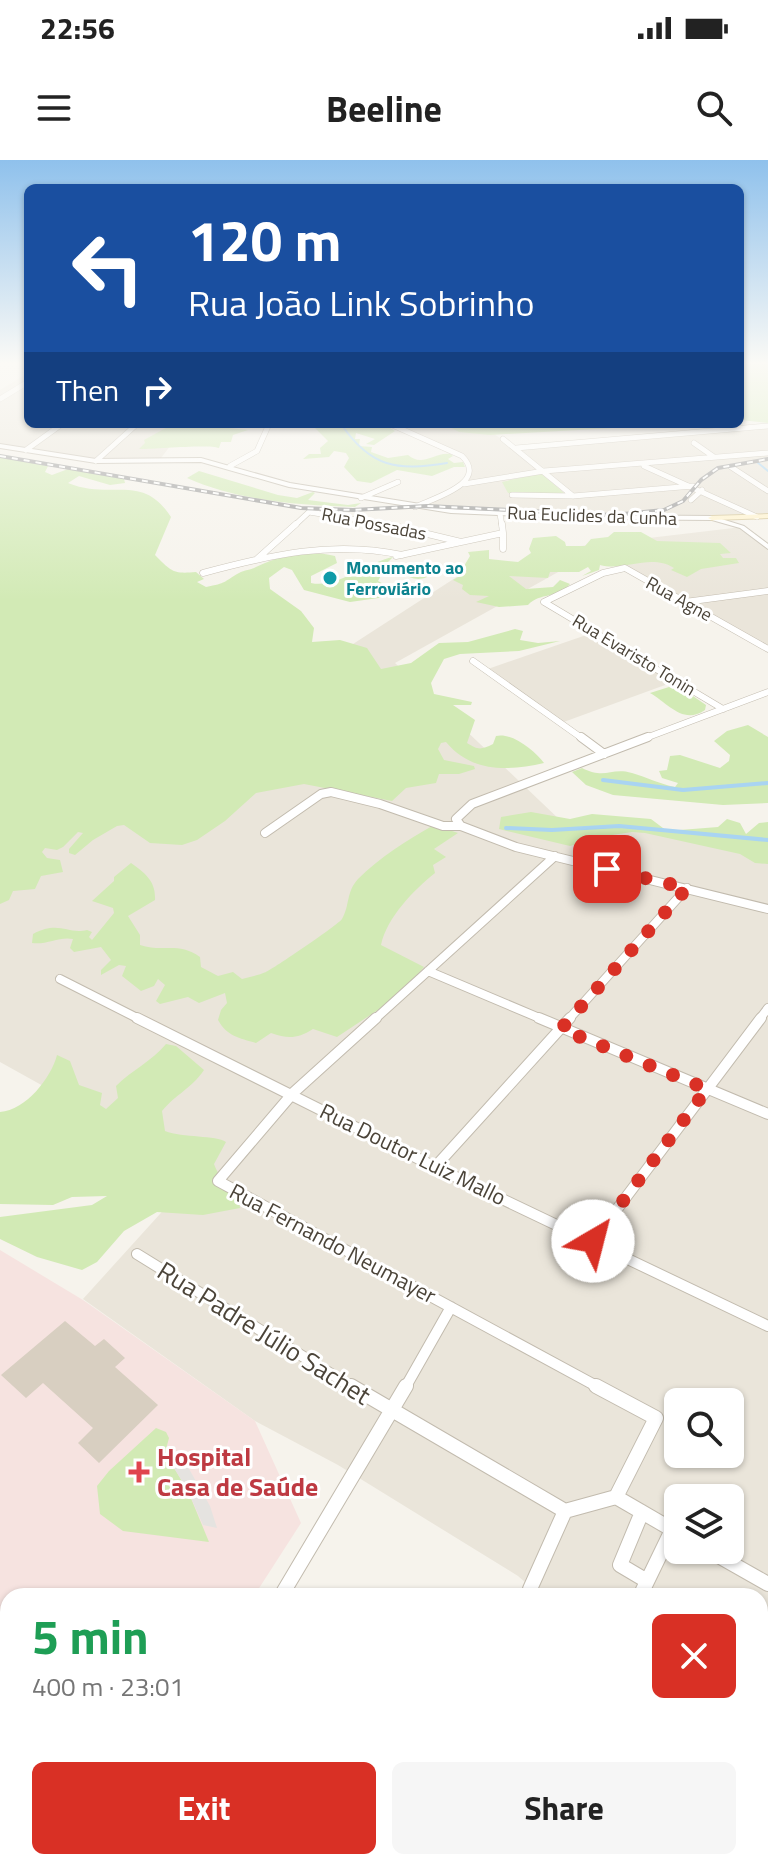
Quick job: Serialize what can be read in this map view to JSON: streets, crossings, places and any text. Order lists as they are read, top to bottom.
{
  "streets": {
    "main road": ["Rua Euclides da Cunha"],
    "street": [
      "Rua Possadas",
      "Rua Agne",
      "Rua Evaristo Tonin",
      "Rua Doutor Luiz Mallo",
      "Rua Fernando Neumayer",
      "Rua Padre Júlio Sachet"
    ]
  },
  "crossings": [
    ["Rua Agne", "Rua Evaristo Tonin"],
    ["Rua Doutor Luiz Mallo", "Rua Fernando Neumayer"]
  ],
  "places": {
    "other": ["Monumento ao Ferroviário"],
    "health": ["Hospital Casa de Saúde"]
  },
  "page": {
    "status": "22:56",
    "header": "Beeline",
    "turn": ["120 m", "Rua João Link Sobrinho"],
    "then": "Then",
    "heading": ["5 min", "400 m · 23:01"],
    "buttons": ["Exit", "Share"]
  }
}
